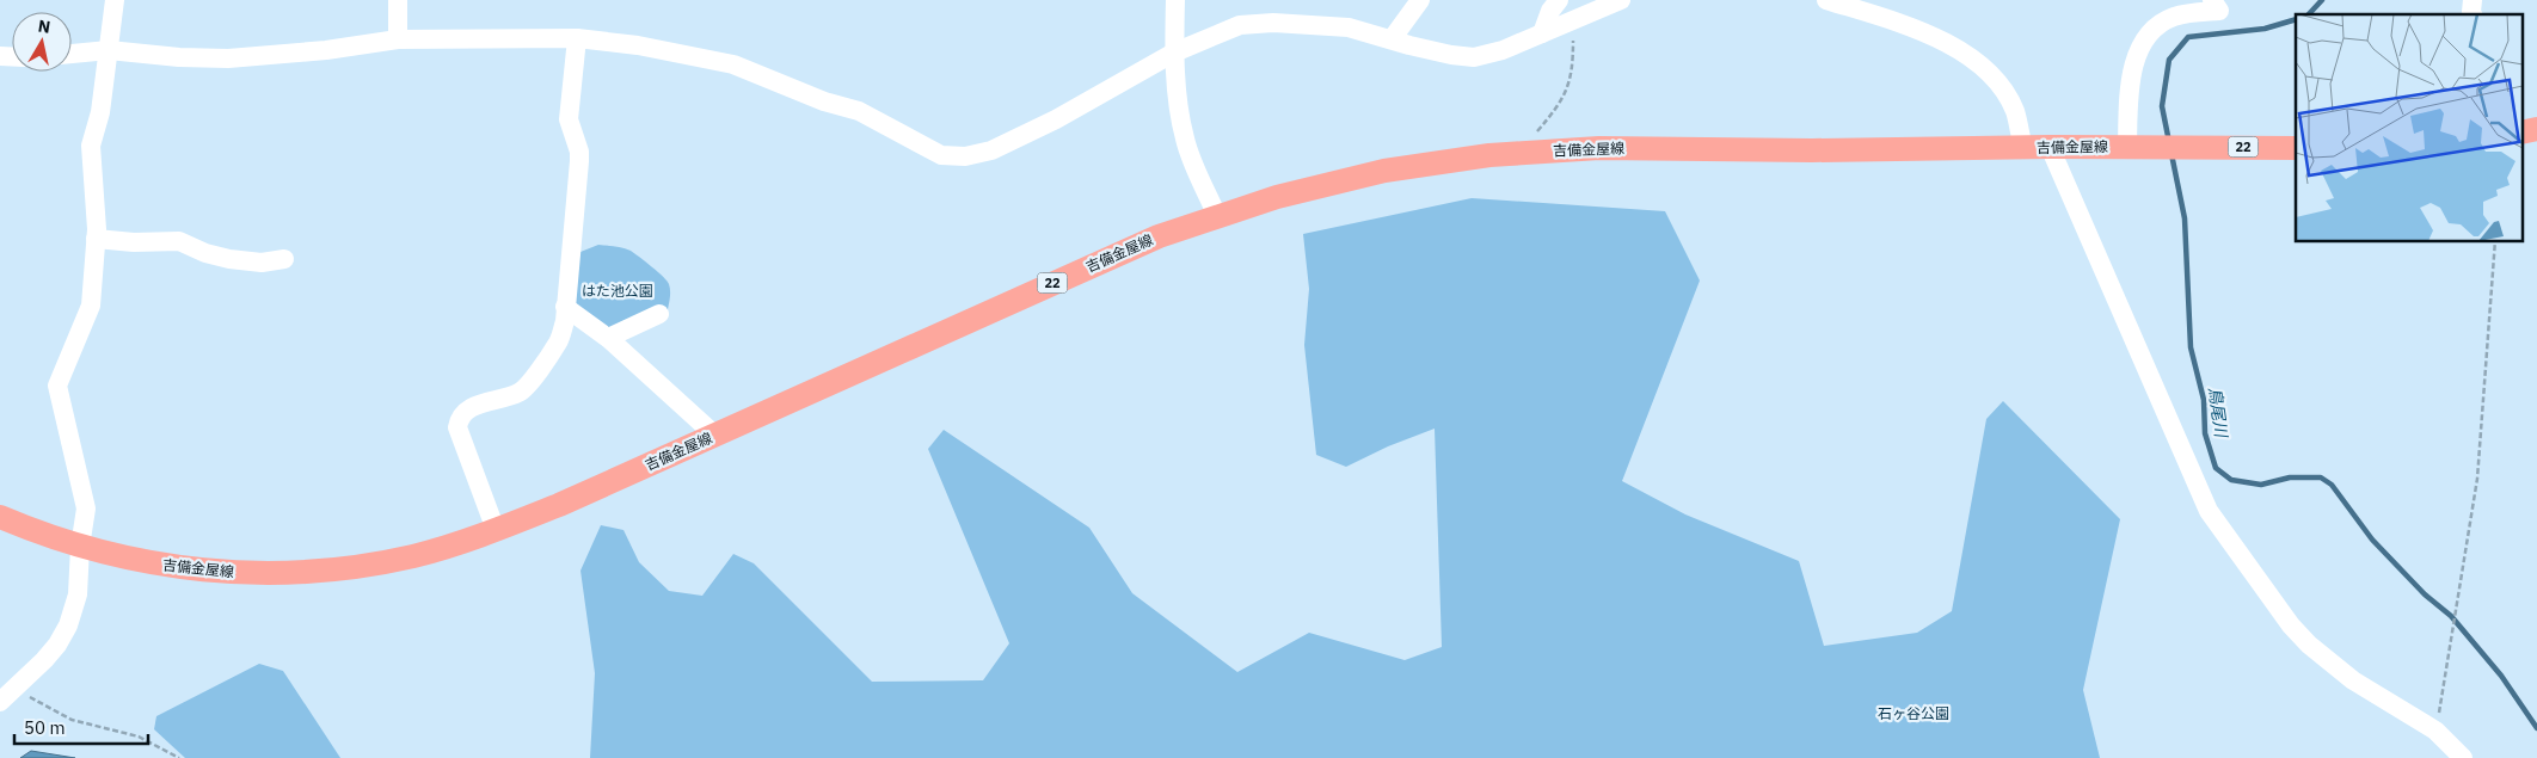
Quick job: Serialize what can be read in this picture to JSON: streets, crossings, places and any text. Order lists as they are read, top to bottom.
{
  "streets": {
    "main road": ["吉備金屋線", "22"]
  },
  "water": ["鳥尾川"],
  "parks": ["はた池公園", "石ヶ谷公園"],
  "scale_bar": "50 m",
  "north": "top"
}
